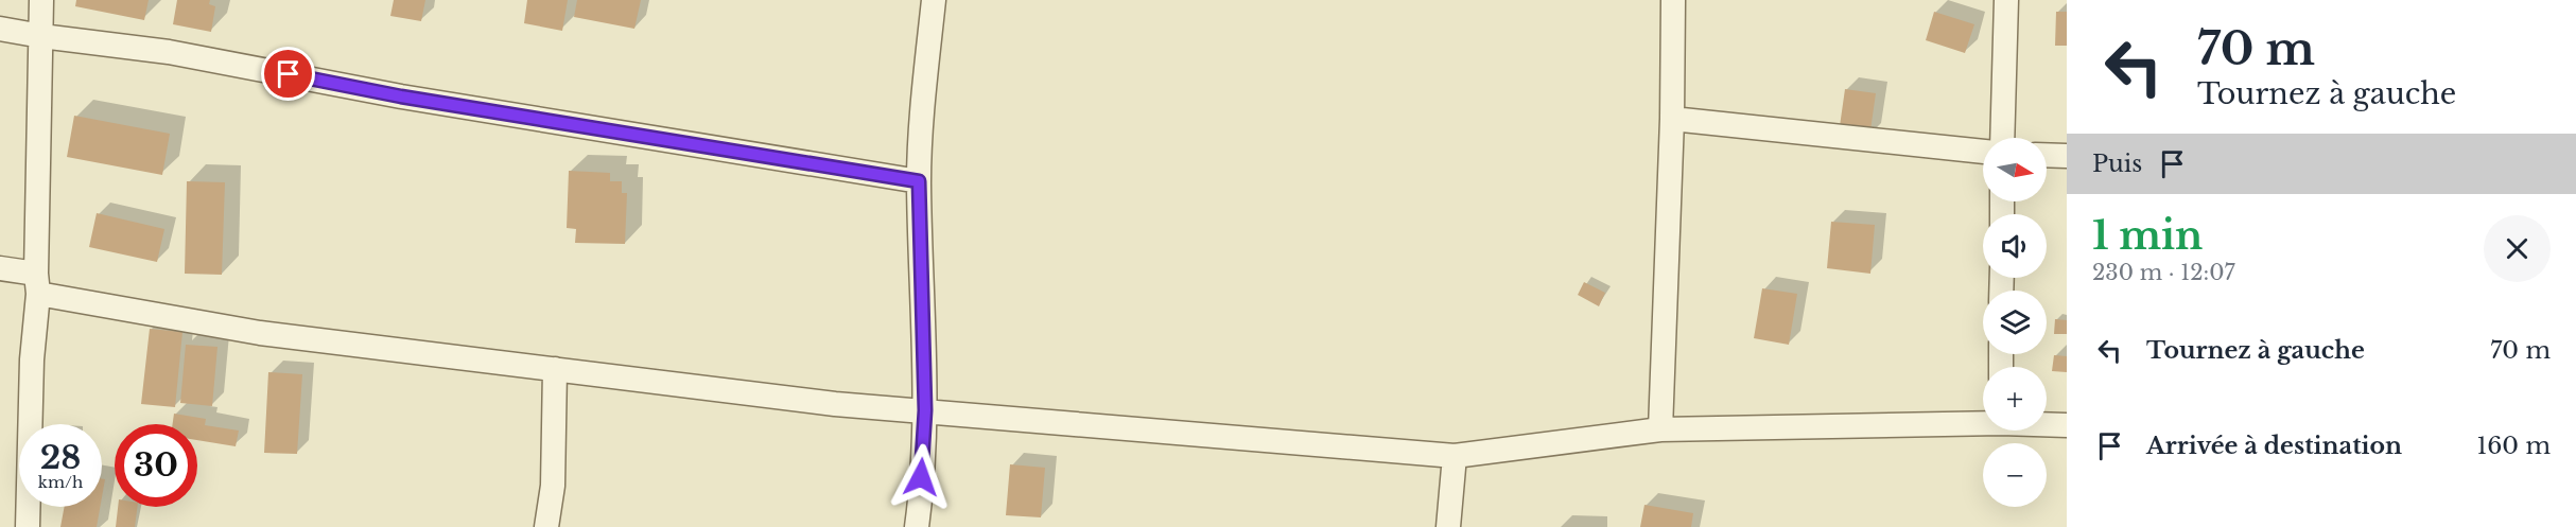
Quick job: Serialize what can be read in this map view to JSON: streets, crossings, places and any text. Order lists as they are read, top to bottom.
{
  "north": "right",
  "page": {
    "turn": ["70 m", "Tournez à gauche"],
    "then": "Puis",
    "map_buttons": ["+", "−"],
    "heading": ["1 min", "230 m · 12:07"],
    "list": [
      {
        "name": "Tournez à gauche",
        "value": "70 m"
      },
      {
        "name": "Arrivée à destination",
        "value": "160 m"
      }
    ],
    "speed": "28 km/h",
    "limit": "30"
  }
}
